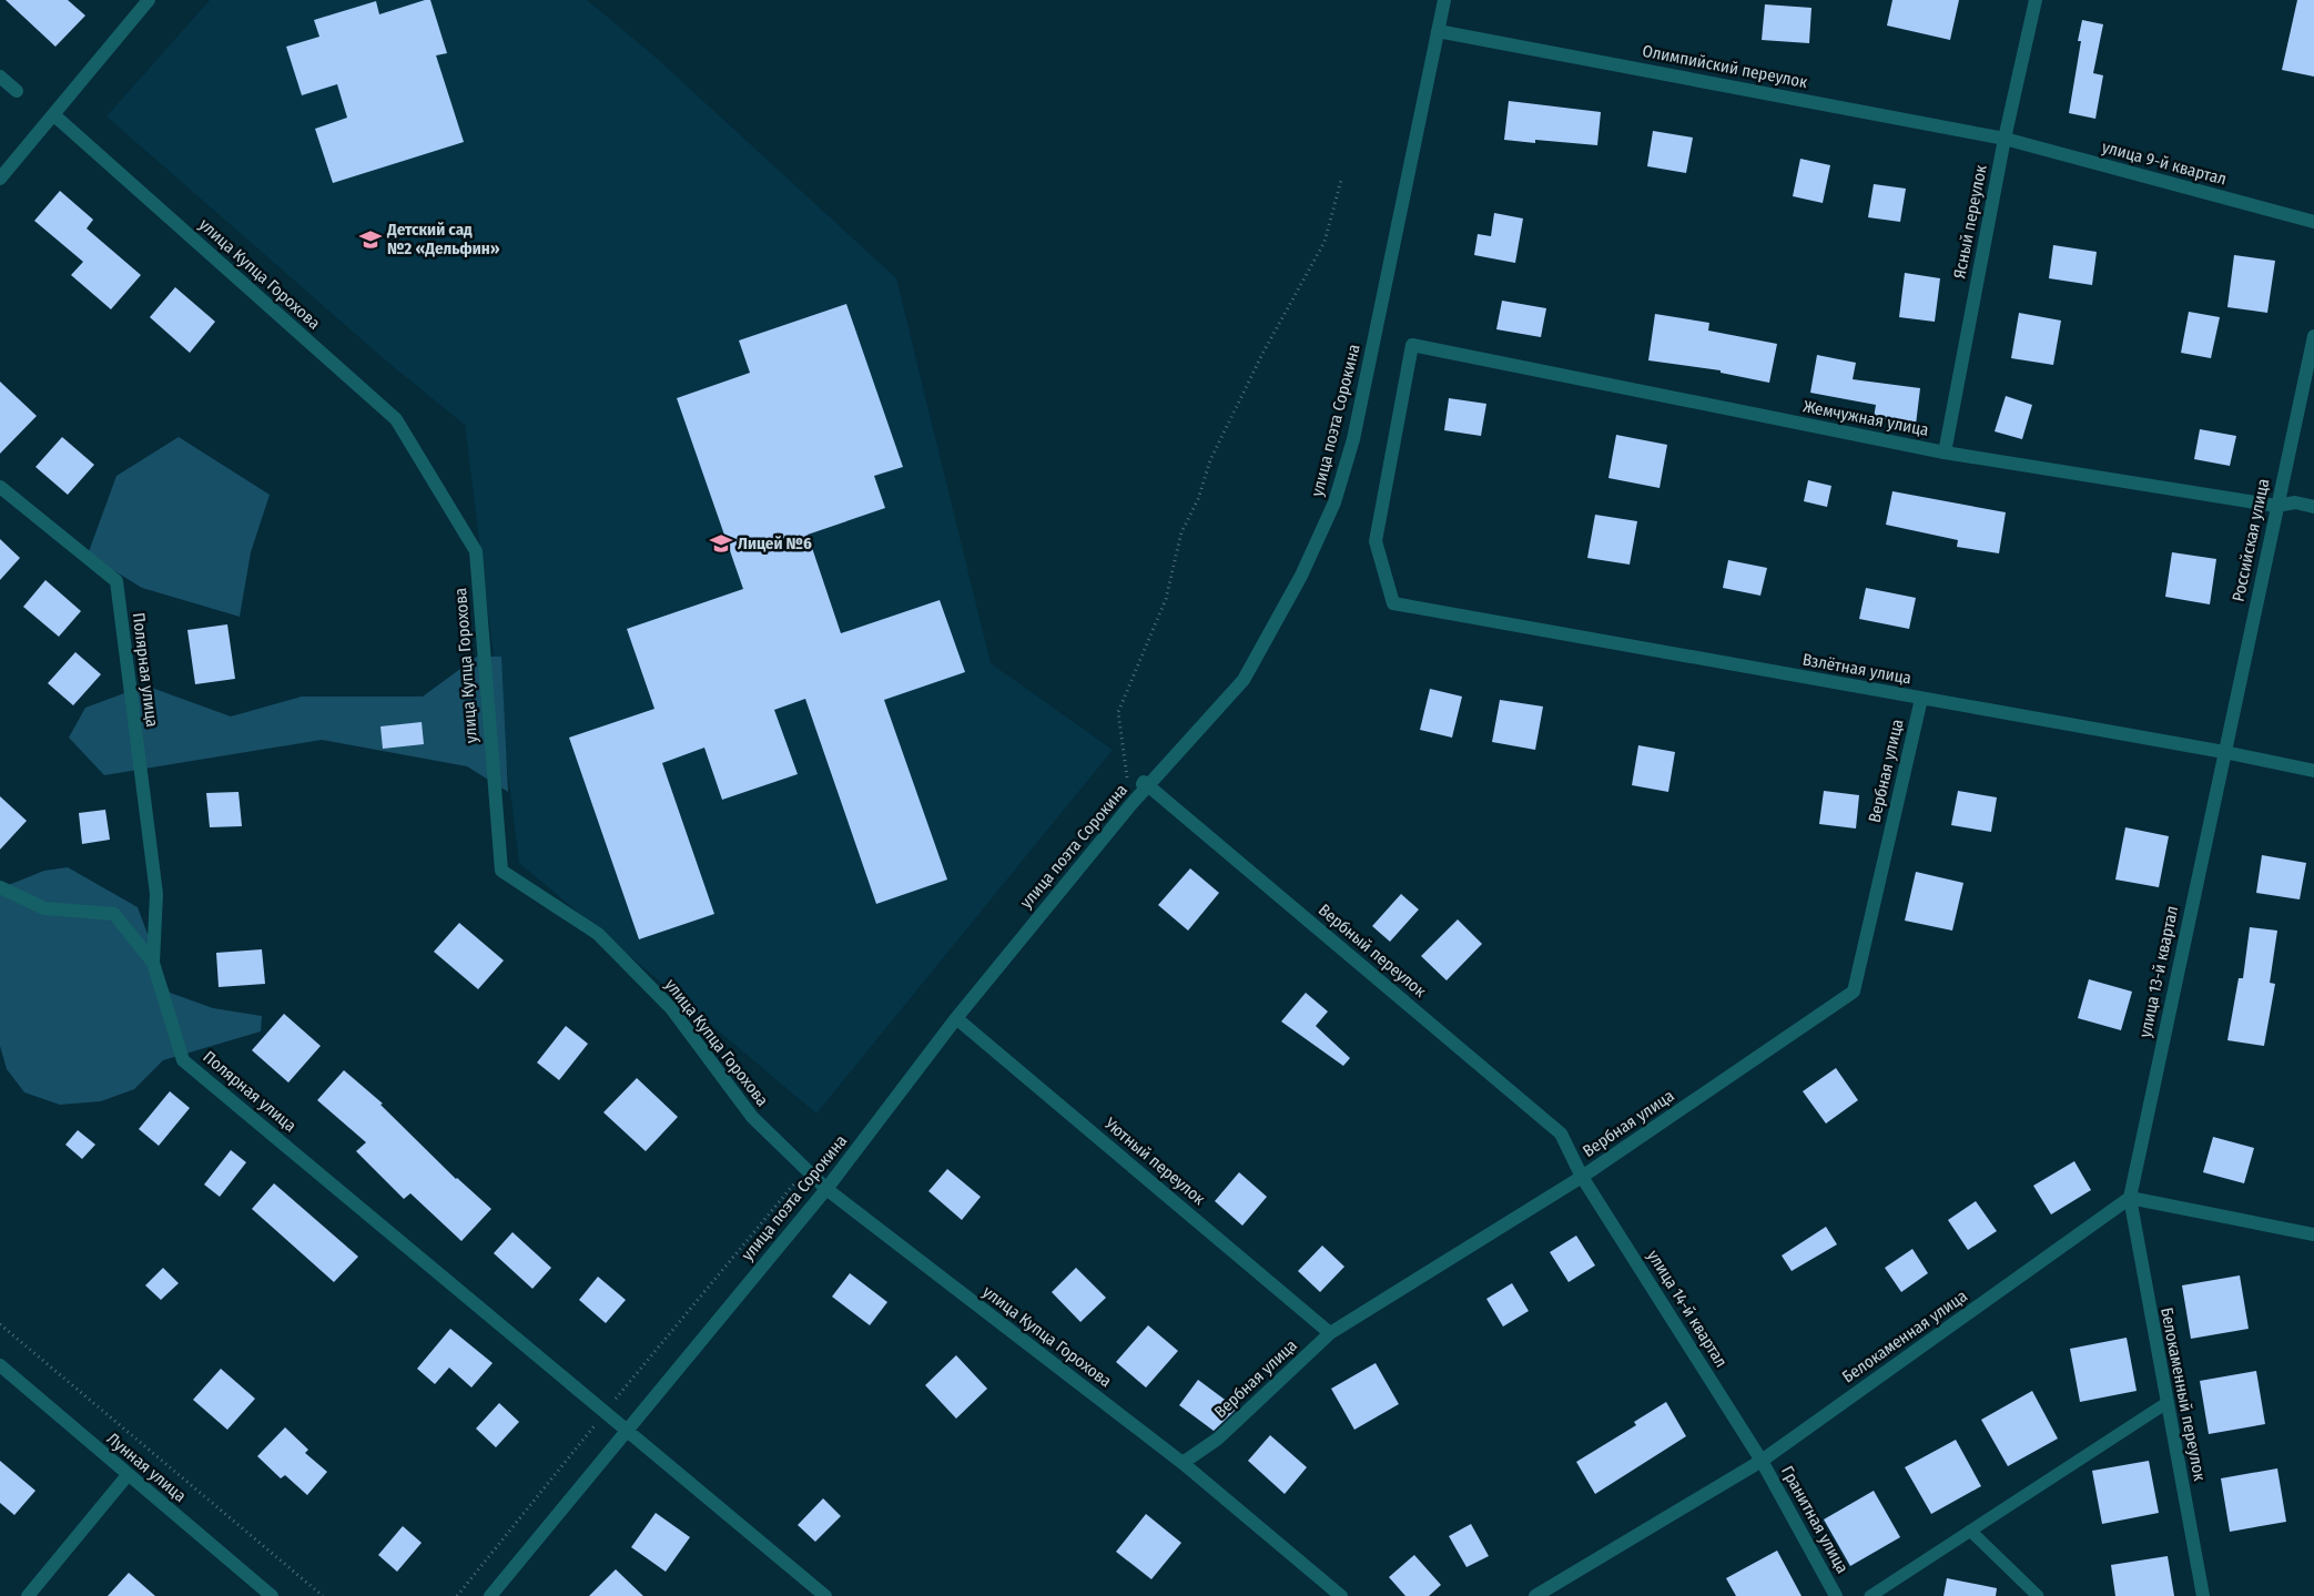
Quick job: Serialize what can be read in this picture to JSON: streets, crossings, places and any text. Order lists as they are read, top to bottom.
{
  "streets": {
    "street": [
      "Олимпийский переулок",
      "улица 9-й квартал",
      "Ясный переулок",
      "улица Купца Горохова",
      "Жемчужная улица",
      "улица поэта Сорокина",
      "Российская улица",
      "Взлётная улица",
      "Полярная улица",
      "Вербная улица",
      "Вербный переулок",
      "улица 13-й квартал",
      "Уютный переулок",
      "улица 14-й квартал",
      "Белокаменная улица",
      "Белокаменный переулок",
      "Лунная улица",
      "Гранитная улица"
    ]
  },
  "crossings": [
    ["Олимпийский переулок", "улица 9-й квартал"],
    ["Олимпийский переулок", "Ясный переулок"],
    ["Олимпийский переулок", "улица поэта Сорокина"],
    ["улица 9-й квартал", "Ясный переулок"],
    ["Ясный переулок", "Жемчужная улица"],
    ["улица Купца Горохова", "улица поэта Сорокина"],
    ["улица Купца Горохова", "Вербная улица"],
    ["Жемчужная улица", "Российская улица"],
    ["Жемчужная улица", "Взлётная улица"],
    ["улица поэта Сорокина", "Полярная улица"],
    ["улица поэта Сорокина", "Вербный переулок"],
    ["улица поэта Сорокина", "Уютный переулок"],
    ["Российская улица", "Взлётная улица"],
    ["Российская улица", "улица 13-й квартал"],
    ["Взлётная улица", "Вербная улица"],
    ["Взлётная улица", "улица 13-й квартал"],
    ["Вербная улица", "Вербный переулок"],
    ["Вербная улица", "Уютный переулок"],
    ["Вербная улица", "улица 14-й квартал"],
    ["Вербный переулок", "улица 14-й квартал"],
    ["улица 13-й квартал", "Белокаменная улица"],
    ["улица 13-й квартал", "Белокаменный переулок"],
    ["улица 14-й квартал", "Белокаменная улица"],
    ["улица 14-й квартал", "Гранитная улица"],
    ["Белокаменная улица", "Белокаменный переулок"],
    ["Белокаменная улица", "Гранитная улица"]
  ],
  "places": {
    "school or university": ["Детский сад №2 «Дельфин»", "Лицей №6"]
  }
}
